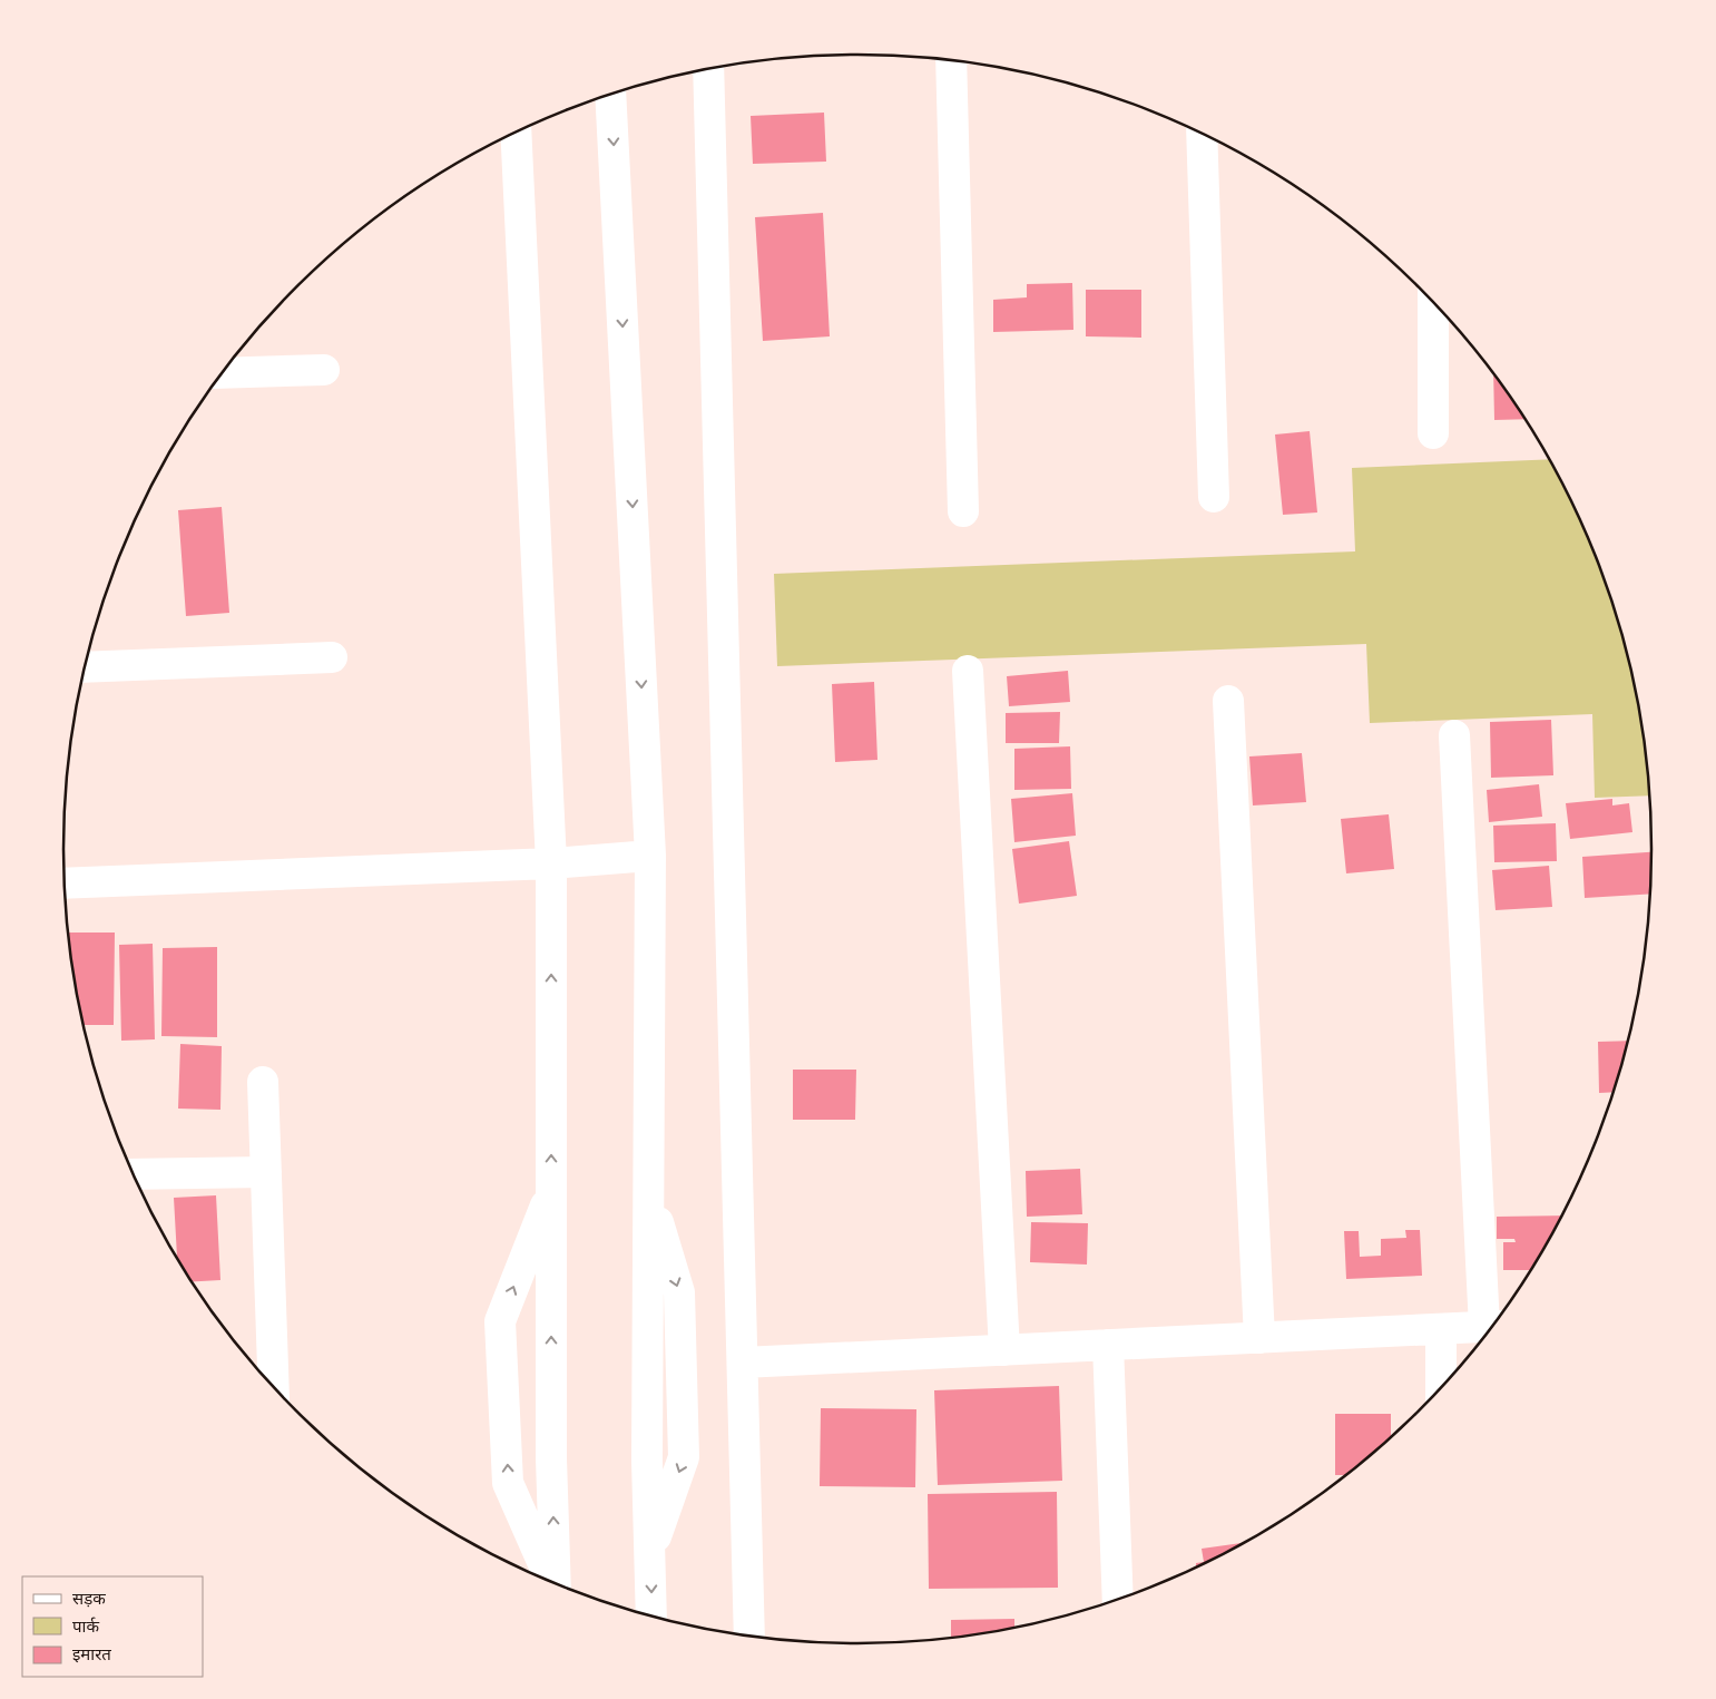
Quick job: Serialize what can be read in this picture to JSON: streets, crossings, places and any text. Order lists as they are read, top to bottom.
{
  "legend": ["सड़क", "पार्क", "इमारत"]
}
